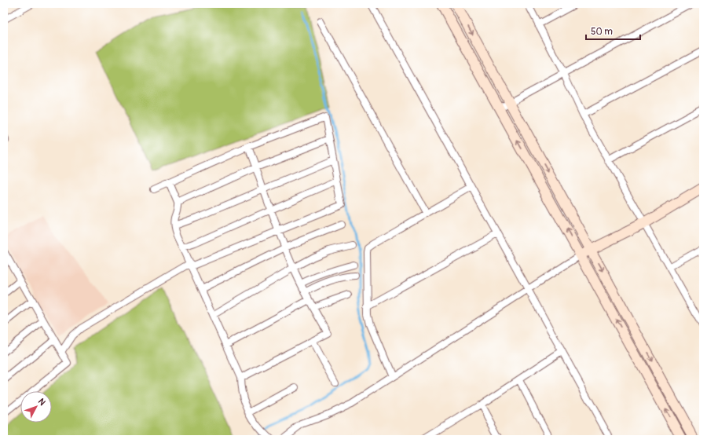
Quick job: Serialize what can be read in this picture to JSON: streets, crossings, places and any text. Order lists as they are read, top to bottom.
{
  "scale_bar": "50 m",
  "north": "top right"
}
